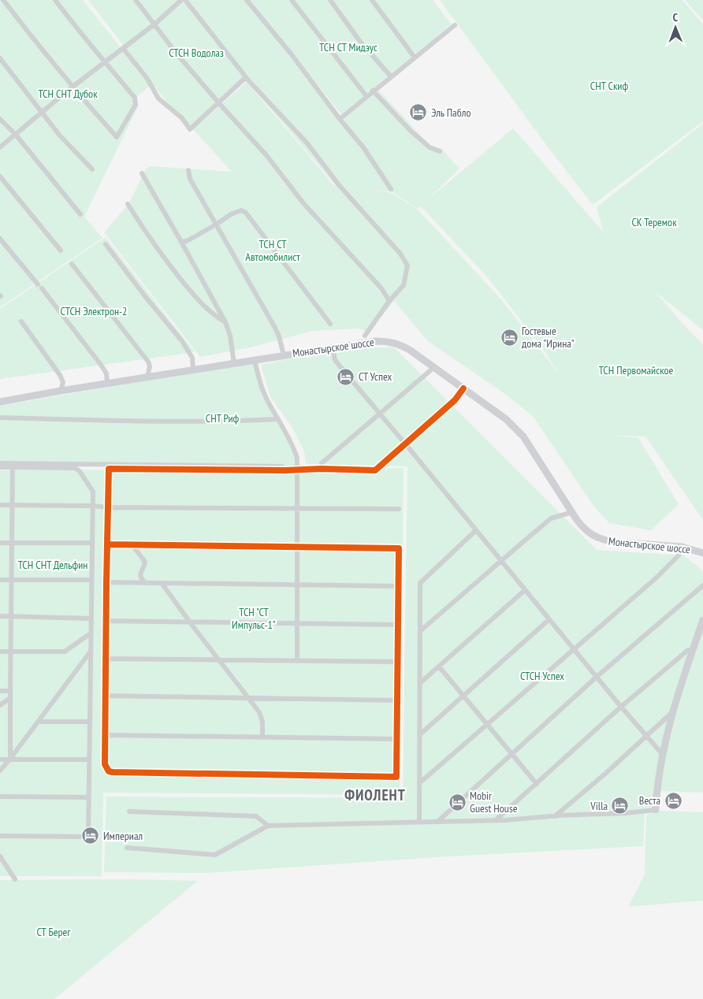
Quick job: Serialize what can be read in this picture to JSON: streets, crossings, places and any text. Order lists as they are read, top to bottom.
{
  "streets": {
    "main road": ["Монастырское шоссе"]
  },
  "districts": ["ФИОЛЕНТ"],
  "parks": [
    "ТСН СТ Мидэус",
    "СТСН Водолаз",
    "СНТ Скиф",
    "ТСН СНТ Дубок",
    "СК Теремок",
    "ТСН СТ Автомобилист",
    "СТСН Электрон-2",
    "ТСН Первомайское",
    "СНТ Риф",
    "ТСН СНТ Дельфин",
    "ТСН \"СТ Импульс-1\"",
    "СТСН Успех",
    "СТ Берег"
  ],
  "places": {
    "hotel": [
      "Эль Пабло",
      "Гостевые дома \"Ирина\"",
      "СТ Успех",
      "Веста",
      "Mobir Guest House",
      "Villa",
      "Империал"
    ]
  },
  "north": "top"
}
